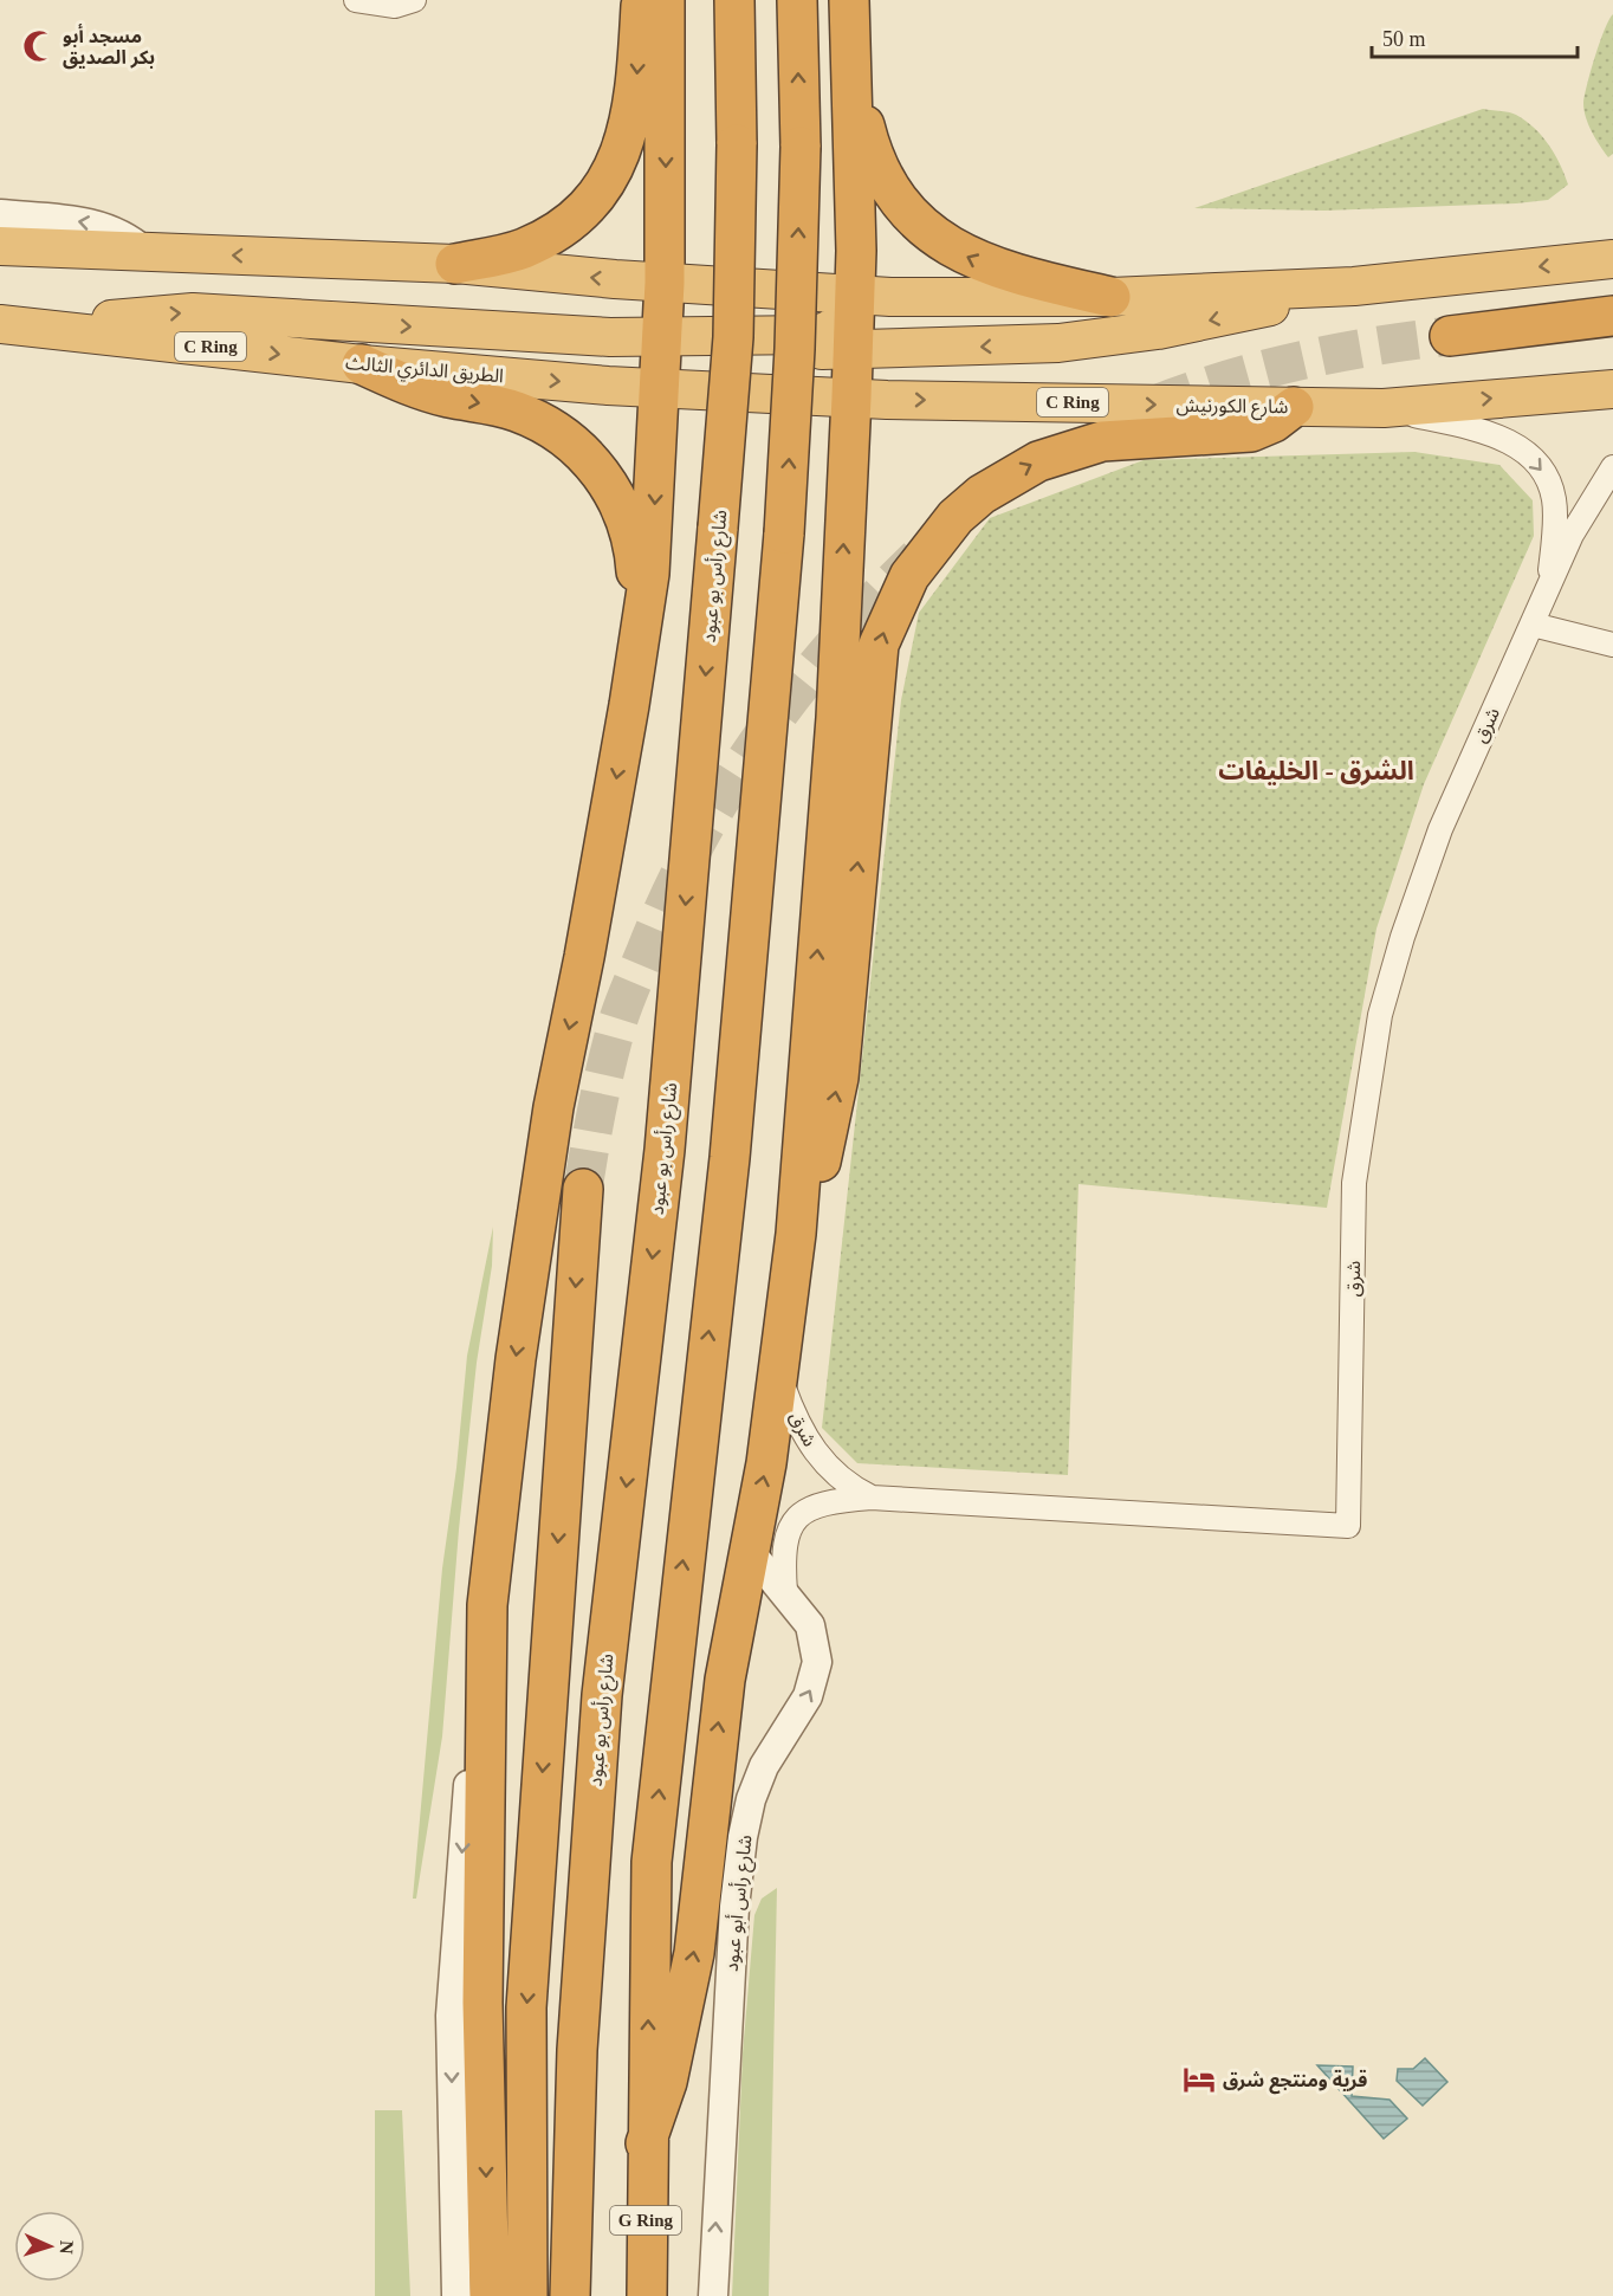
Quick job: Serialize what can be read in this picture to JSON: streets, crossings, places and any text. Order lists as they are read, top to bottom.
{
  "streets": {
    "highway": [
      "C Ring",
      "الطريق الدائري الثالث",
      "شارع الكورنيش",
      "شارع رأس بو عبود",
      "G Ring"
    ],
    "street": ["شرق", "شارع رأس أبو عبود"]
  },
  "crossings": [
    ["الطريق الدائري الثالث", "شارع الكورنيش"],
    ["شارع الكورنيش", "شرق"],
    ["شرق", "شارع رأس أبو عبود"]
  ],
  "one_way": ["شارع رأس أبو عبود"],
  "districts": ["الشرق - الخليفات"],
  "places": {
    "mosque": ["مسجد أبو بكر الصديق"],
    "hotel": ["قرية ومنتجع شرق"]
  },
  "scale_bar": "50 m",
  "north": "right"
}
